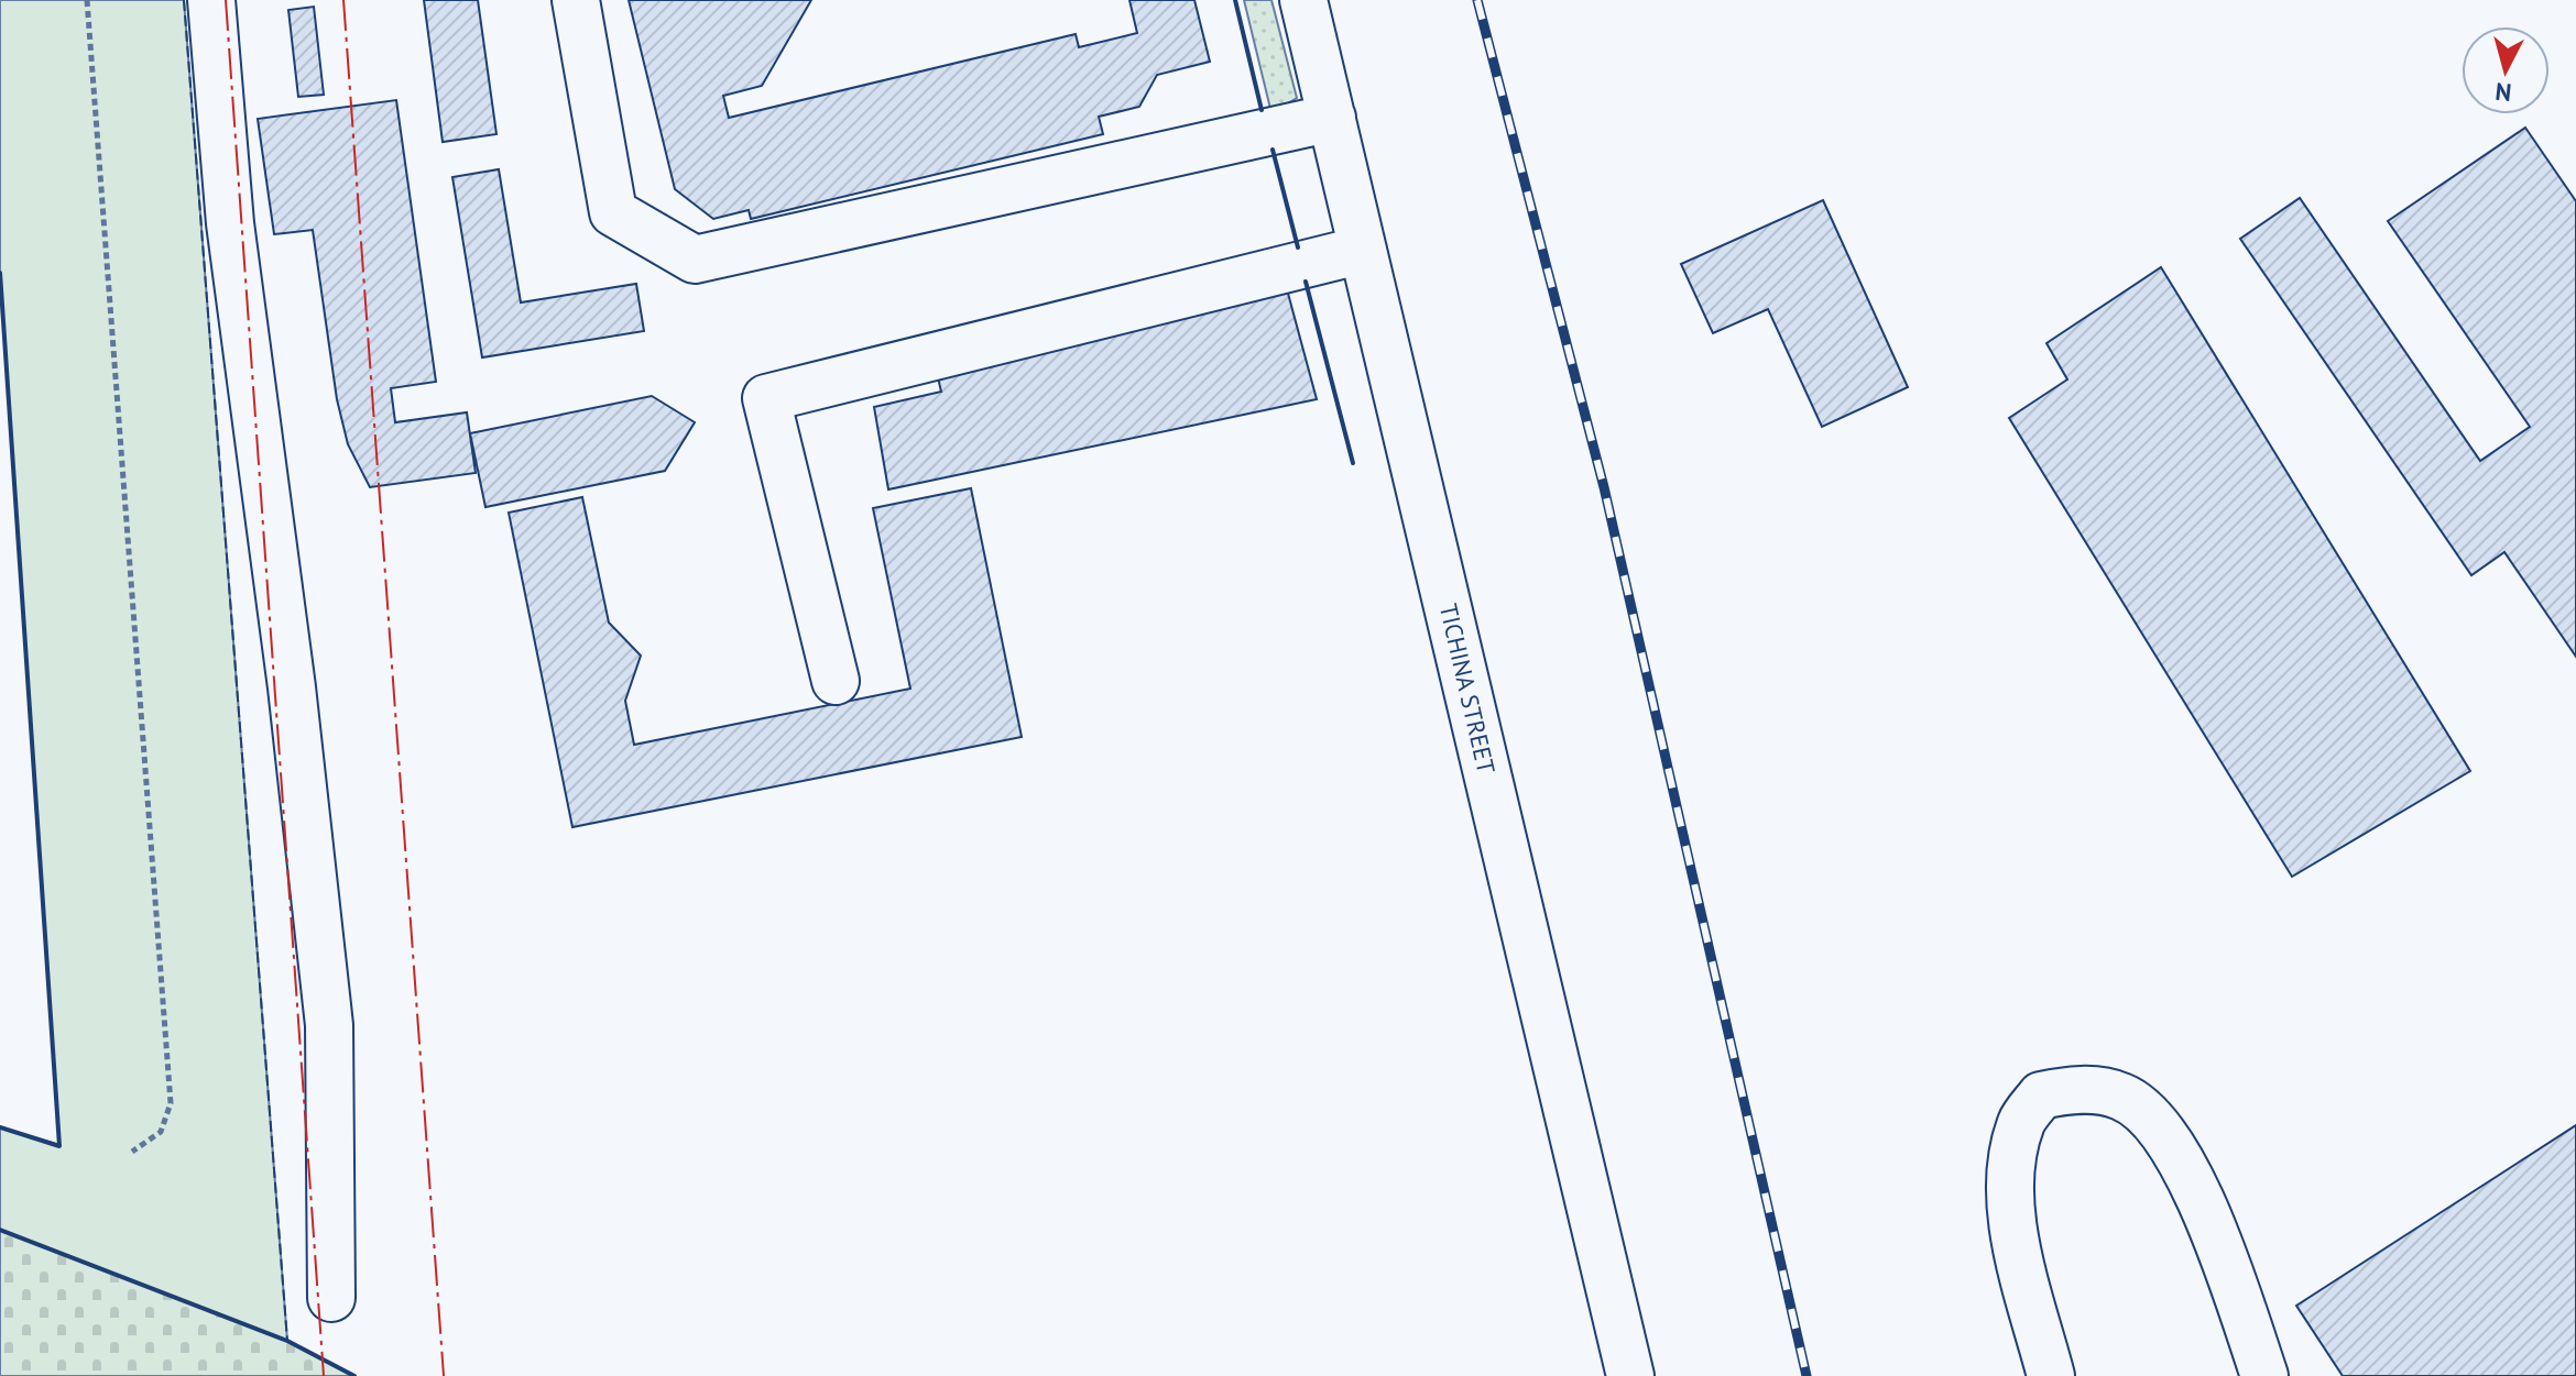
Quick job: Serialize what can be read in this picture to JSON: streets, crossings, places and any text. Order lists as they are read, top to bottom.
{
  "streets": {
    "street": ["TICHINA STREET"]
  },
  "north": "bottom"
}
